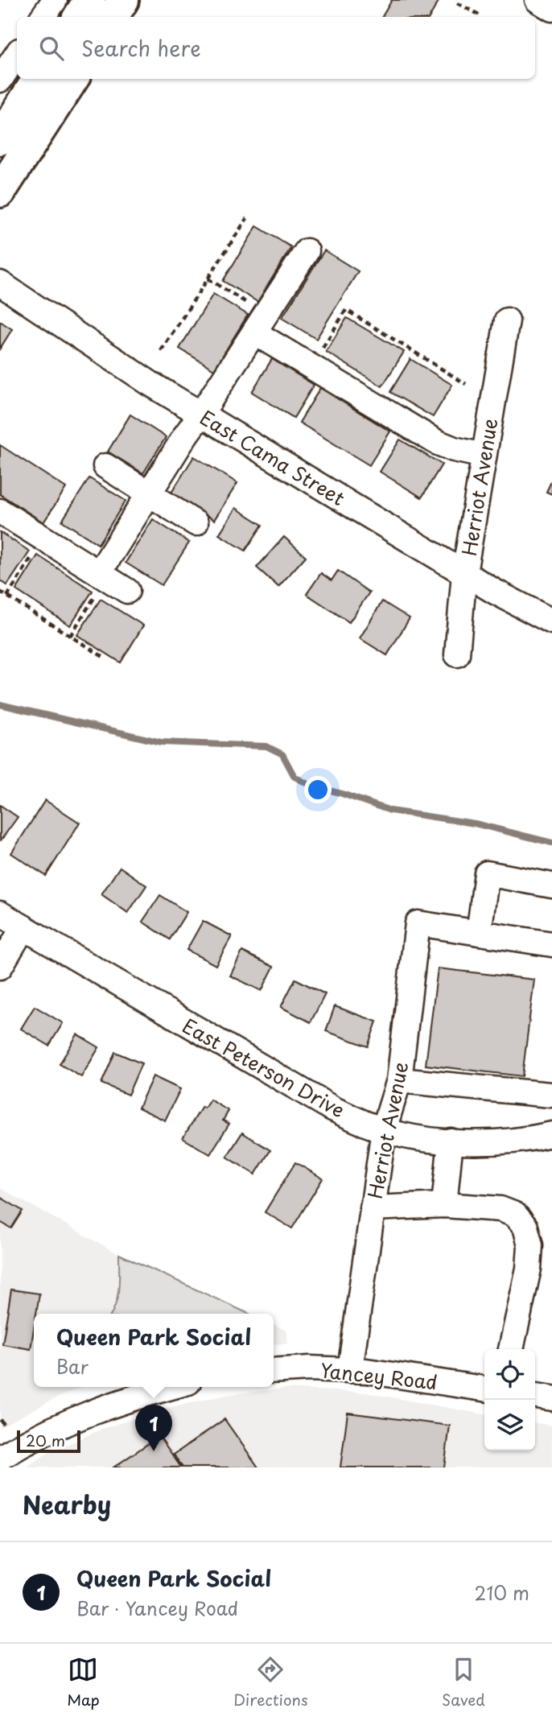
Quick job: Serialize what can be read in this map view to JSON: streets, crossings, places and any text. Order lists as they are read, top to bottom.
{
  "streets": {
    "street": [
      "East Cama Street",
      "Herriot Avenue",
      "East Peterson Drive",
      "Yancey Road"
    ]
  },
  "crossings": [
    ["East Cama Street", "Herriot Avenue"],
    ["Herriot Avenue", "East Peterson Drive"],
    ["Herriot Avenue", "Yancey Road"]
  ],
  "scale_bar": "20 m",
  "page": {
    "search": "Search here",
    "popup": ["Queen Park Social", "Bar"],
    "pins": "1",
    "scale": "20 m",
    "heading": "Nearby",
    "list": [
      {
        "mark": "1",
        "name": "Queen Park Social",
        "note": "Bar · Yancey Road",
        "value": "210 m"
      }
    ],
    "nav": ["Map", "Directions", "Saved"]
  }
}
